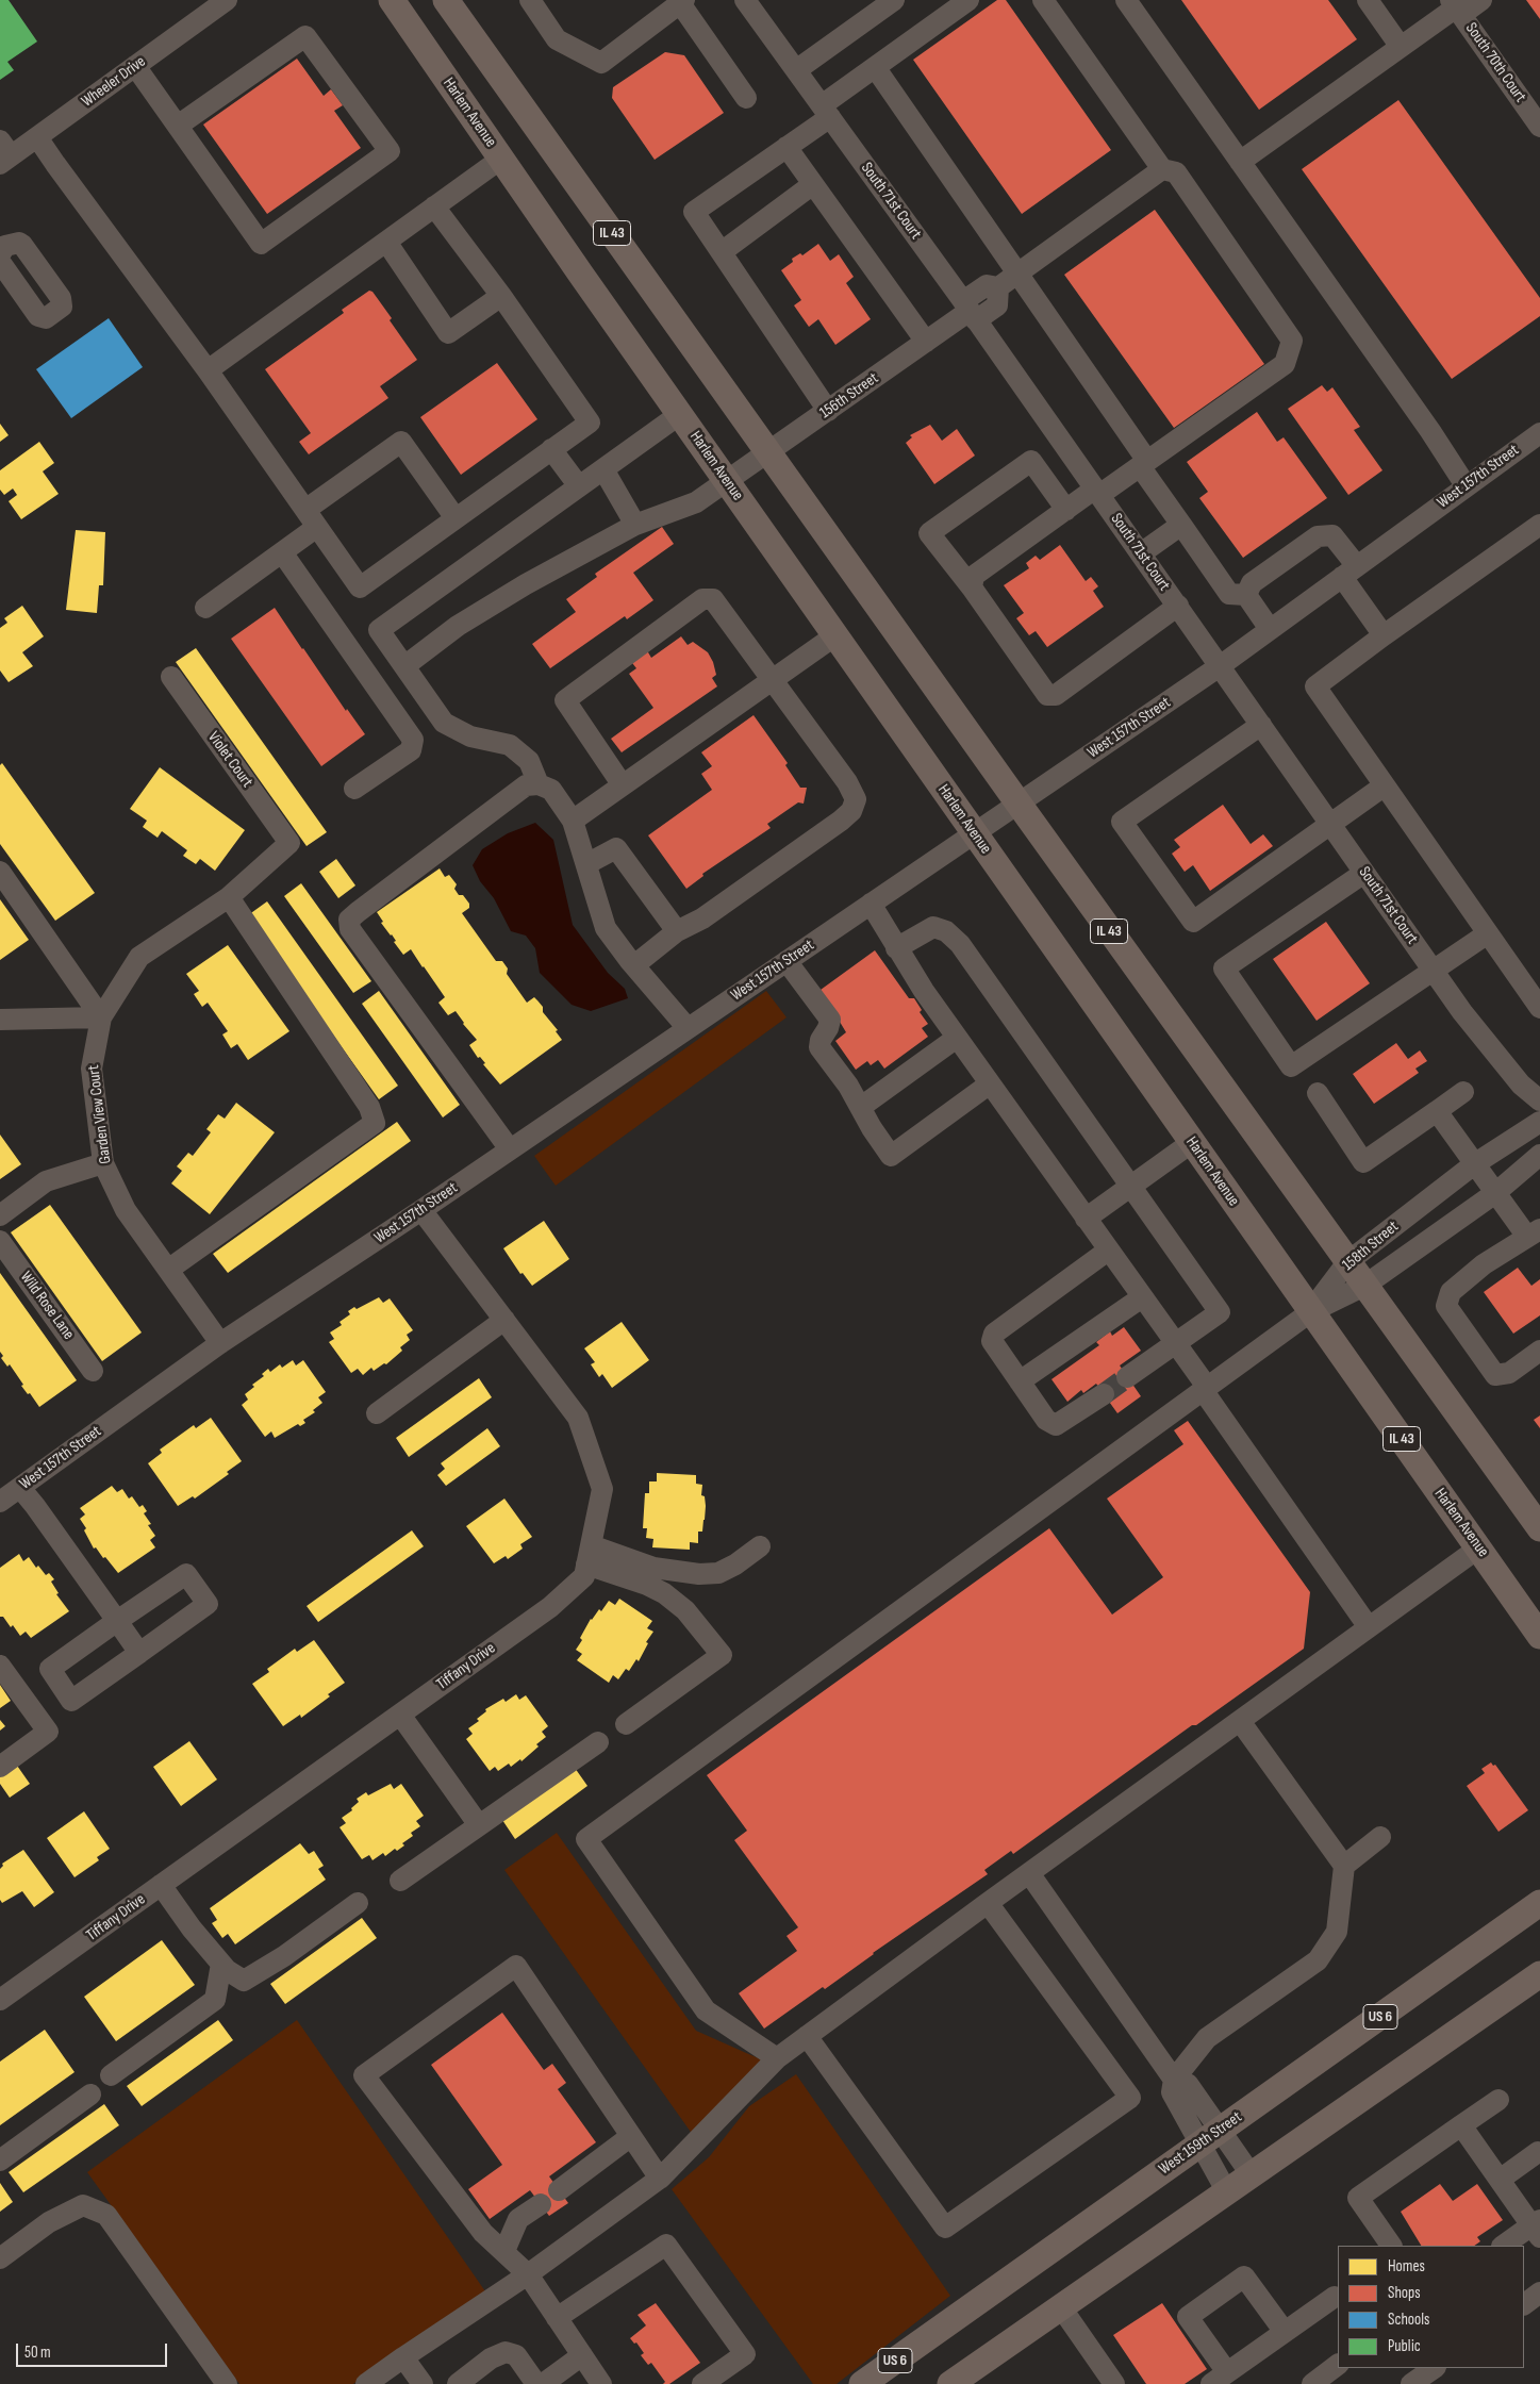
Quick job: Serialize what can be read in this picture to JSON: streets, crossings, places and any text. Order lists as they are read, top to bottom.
{
  "streets": {
    "main road": [
      "Harlem Avenue",
      "IL 43",
      "US 6",
      "West 159th Street"
    ],
    "street": [
      "South 70th Court",
      "Wheeler Drive",
      "South 71st Court",
      "156th Street",
      "West 157th Street",
      "Violet Court",
      "Garden View Court",
      "158th Street",
      "Wild Rose Lane",
      "Tiffany Drive"
    ]
  },
  "crossings": [
    ["Harlem Avenue", "156th Street"],
    ["Harlem Avenue", "West 157th Street"],
    ["Harlem Avenue", "158th Street"],
    ["South 71st Court", "156th Street"],
    ["South 71st Court", "West 157th Street"],
    ["IL 43", "156th Street"],
    ["IL 43", "West 157th Street"],
    ["IL 43", "158th Street"],
    ["West 157th Street", "Garden View Court"],
    ["West 157th Street", "Tiffany Drive"],
    ["Violet Court", "Garden View Court"]
  ],
  "legend": [
    "Homes",
    "Shops",
    "Schools",
    "Public"
  ],
  "scale_bar": "50 m"
}
